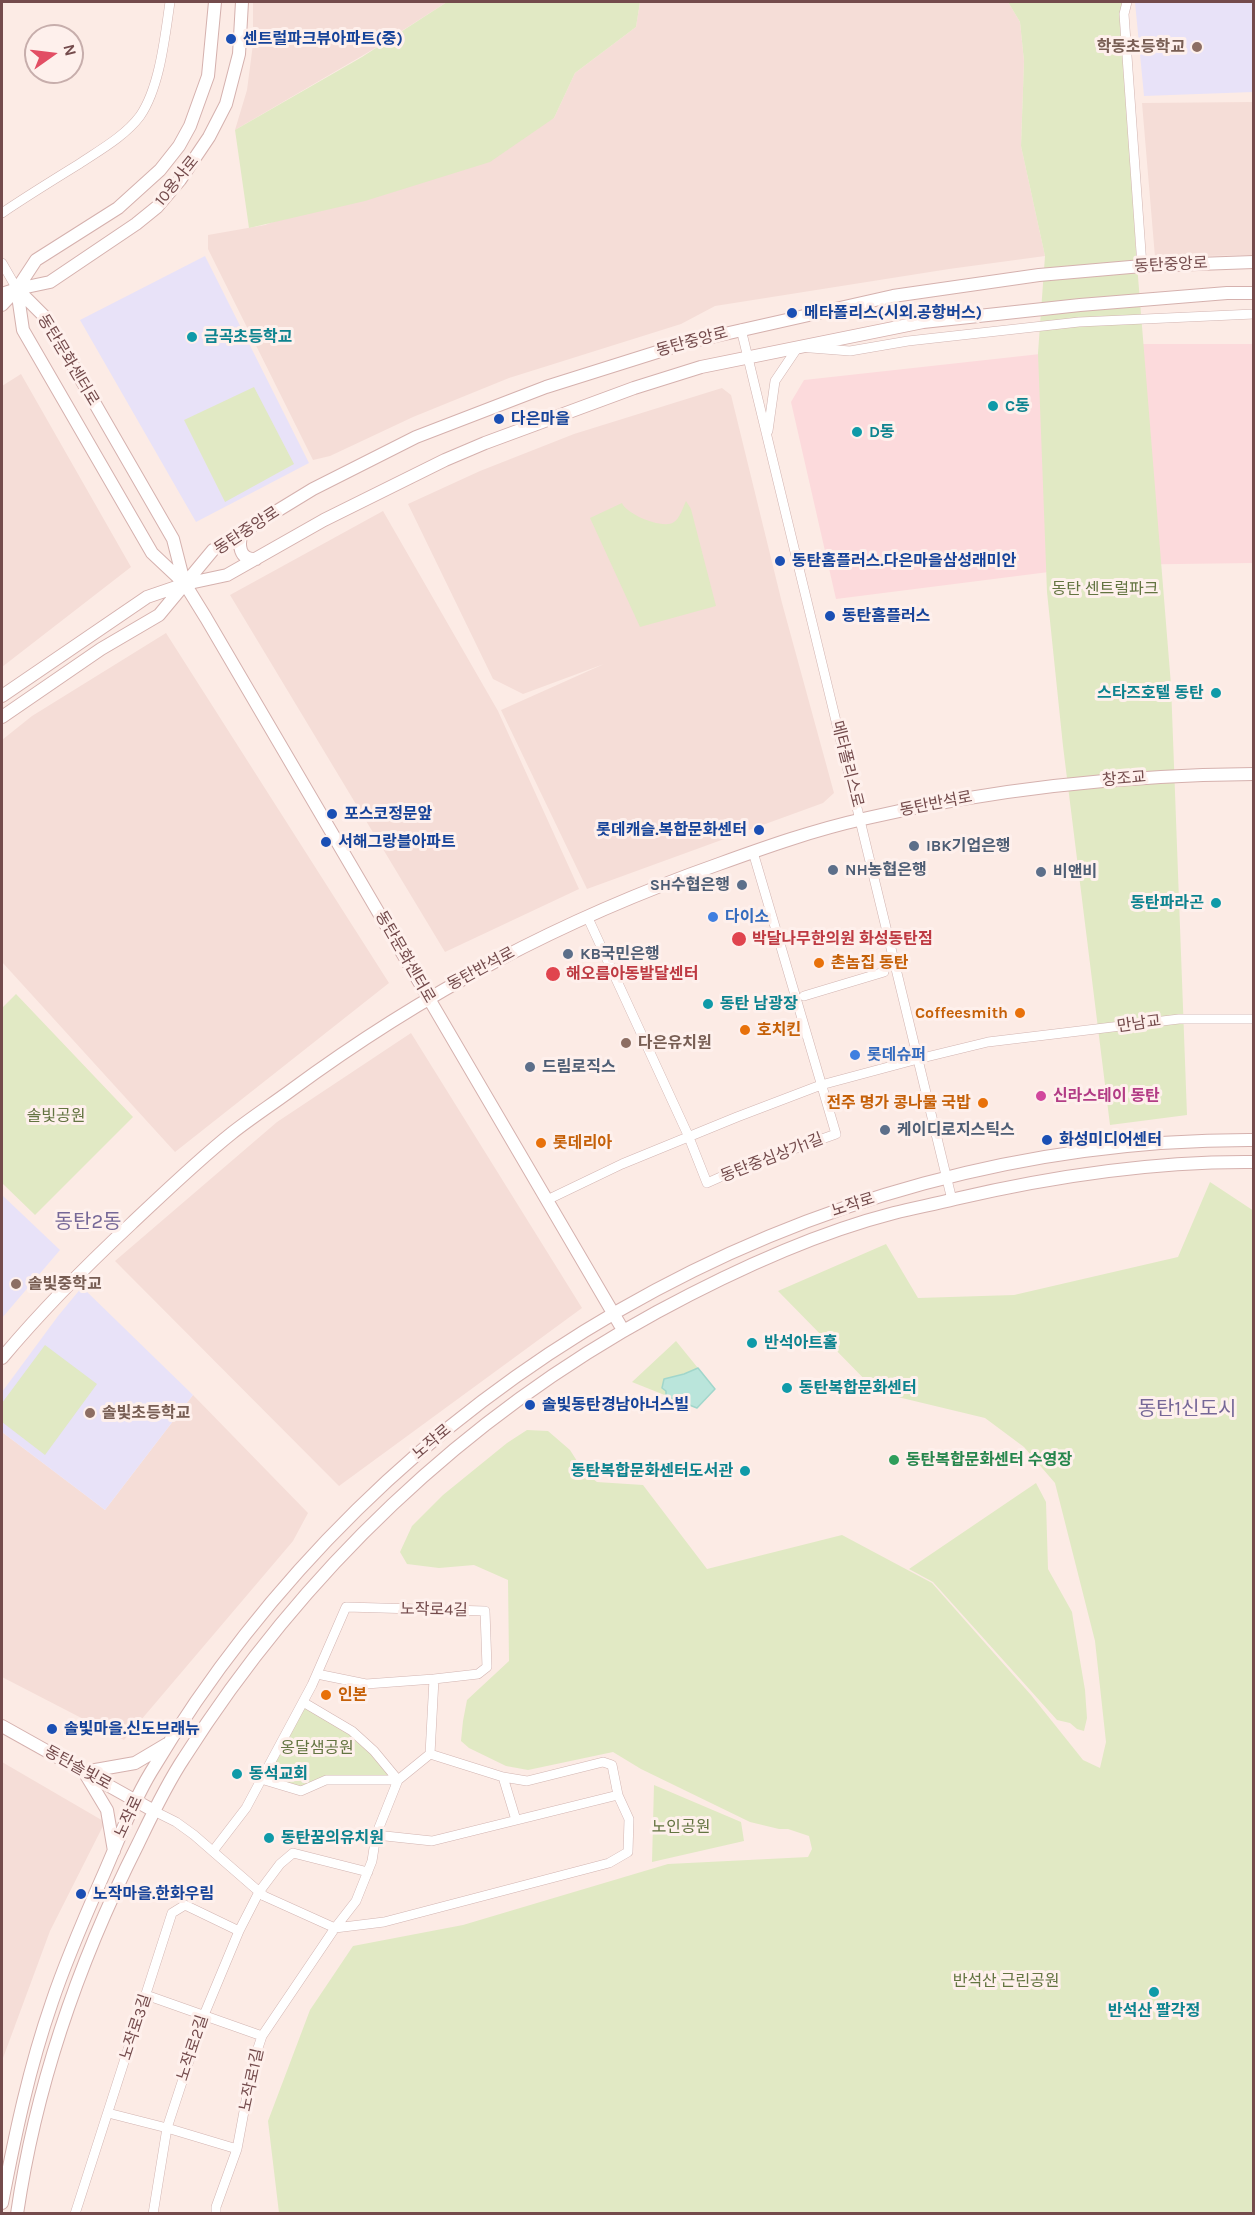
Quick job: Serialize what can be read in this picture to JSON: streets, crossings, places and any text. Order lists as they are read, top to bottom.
{
  "streets": {
    "street": [
      "10용사로",
      "동탄중앙로",
      "동탄문화센터로",
      "메타폴리스로",
      "창조교",
      "동탄반석로",
      "만남교",
      "동탄중심상가1길",
      "노작로",
      "노작로4길",
      "동탄솔빛로",
      "노작로3길",
      "노작로2길",
      "노작로1길"
    ]
  },
  "crossings": [
    ["10용사로", "동탄문화센터로"],
    ["동탄중앙로", "동탄문화센터로"],
    ["동탄중앙로", "메타폴리스로"],
    ["동탄문화센터로", "동탄반석로"],
    ["동탄문화센터로", "만남교"],
    ["동탄문화센터로", "노작로"],
    ["메타폴리스로", "동탄반석로"],
    ["메타폴리스로", "만남교"],
    ["메타폴리스로", "노작로"],
    ["창조교", "동탄반석로"],
    ["동탄반석로", "동탄중심상가1길"],
    ["만남교", "동탄중심상가1길"],
    ["노작로", "동탄솔빛로"],
    ["노작로3길", "노작로2길"]
  ],
  "districts": ["동탄2동", "동탄1신도시"],
  "parks": [
    "동탄 센트럴파크",
    "솔빛공원",
    "옹달샘공원",
    "노인공원",
    "반석산 근린공원"
  ],
  "places": [
    "센트럴파크뷰아파트(중)",
    "학동초등학교",
    "메타폴리스(시외.공항버스)",
    "금곡초등학교",
    "C동",
    "다은마을",
    "D동",
    "동탄홈플러스.다은마을삼성래미안",
    "동탄홈플러스",
    "스타즈호텔 동탄",
    "포스코정문앞",
    "롯데캐슬.복합문화센터",
    "서해그랑블아파트",
    "IBK기업은행",
    "NH농협은행",
    "비앤비",
    "SH수협은행",
    "동탄파라곤",
    "다이소",
    "박달나무한의원 화성동탄점",
    "KB국민은행",
    "촌놈집 동탄",
    "해오름아동발달센터",
    "동탄 남광장",
    "Coffeesmith",
    "호치킨",
    "다은유치원",
    "롯데슈퍼",
    "드림로직스",
    "신라스테이 동탄",
    "전주 명가 콩나물 국밥",
    "케이디로지스틱스",
    "화성미디어센터",
    "롯데리아",
    "솔빛중학교",
    "반석아트홀",
    "동탄복합문화센터",
    "솔빛동탄경남아너스빌",
    "솔빛초등학교",
    "동탄복합문화센터 수영장",
    "동탄복합문화센터도서관",
    "인본",
    "솔빛마을.신도브래뉴",
    "동석교회",
    "동탄꿈의유치원",
    "노작마을.한화우림",
    "반석산 팔각정"
  ],
  "north": "right"
}
